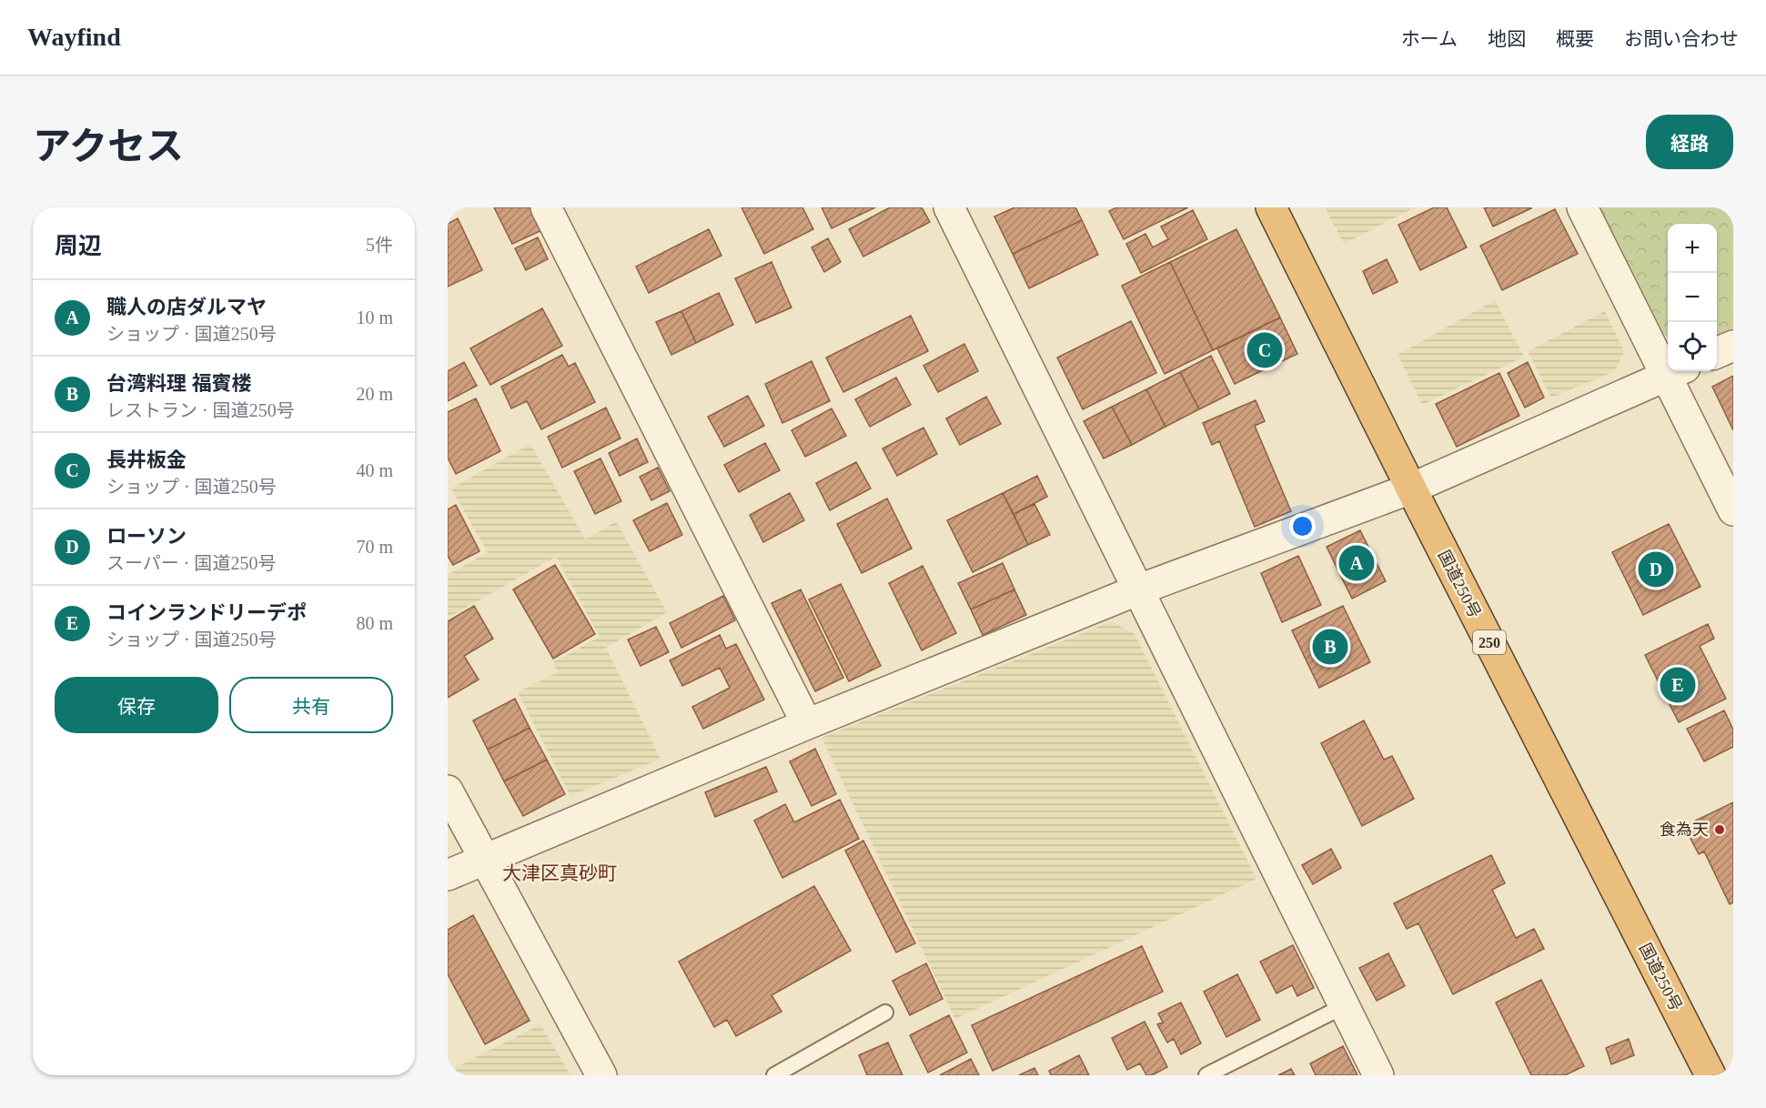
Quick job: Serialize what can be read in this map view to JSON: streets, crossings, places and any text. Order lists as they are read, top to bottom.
{
  "streets": {
    "highway": ["国道250号", "250"]
  },
  "districts": ["大津区真砂町"],
  "places": ["食為天"],
  "page": {
    "header": "Wayfind",
    "nav": [
      "ホーム",
      "地図",
      "概要",
      "お問い合わせ"
    ],
    "title": "アクセス",
    "buttons": [
      "経路",
      ["保存", "共有"]
    ],
    "heading": ["周辺", "5件"],
    "map_buttons": ["+", "−"],
    "list": [
      {
        "mark": "A",
        "name": "職人の店ダルマヤ",
        "note": "ショップ · 国道250号",
        "value": "10 m"
      },
      {
        "mark": "B",
        "name": "台湾料理 福賓楼",
        "note": "レストラン · 国道250号",
        "value": "20 m"
      },
      {
        "mark": "C",
        "name": "長井板金",
        "note": "ショップ · 国道250号",
        "value": "40 m"
      },
      {
        "mark": "D",
        "name": "ローソン",
        "note": "スーパー · 国道250号",
        "value": "70 m"
      },
      {
        "mark": "E",
        "name": "コインランドリーデポ",
        "note": "ショップ · 国道250号",
        "value": "80 m"
      }
    ],
    "pins": [
      "C",
      "A",
      "D",
      "B",
      "E"
    ]
  }
}
